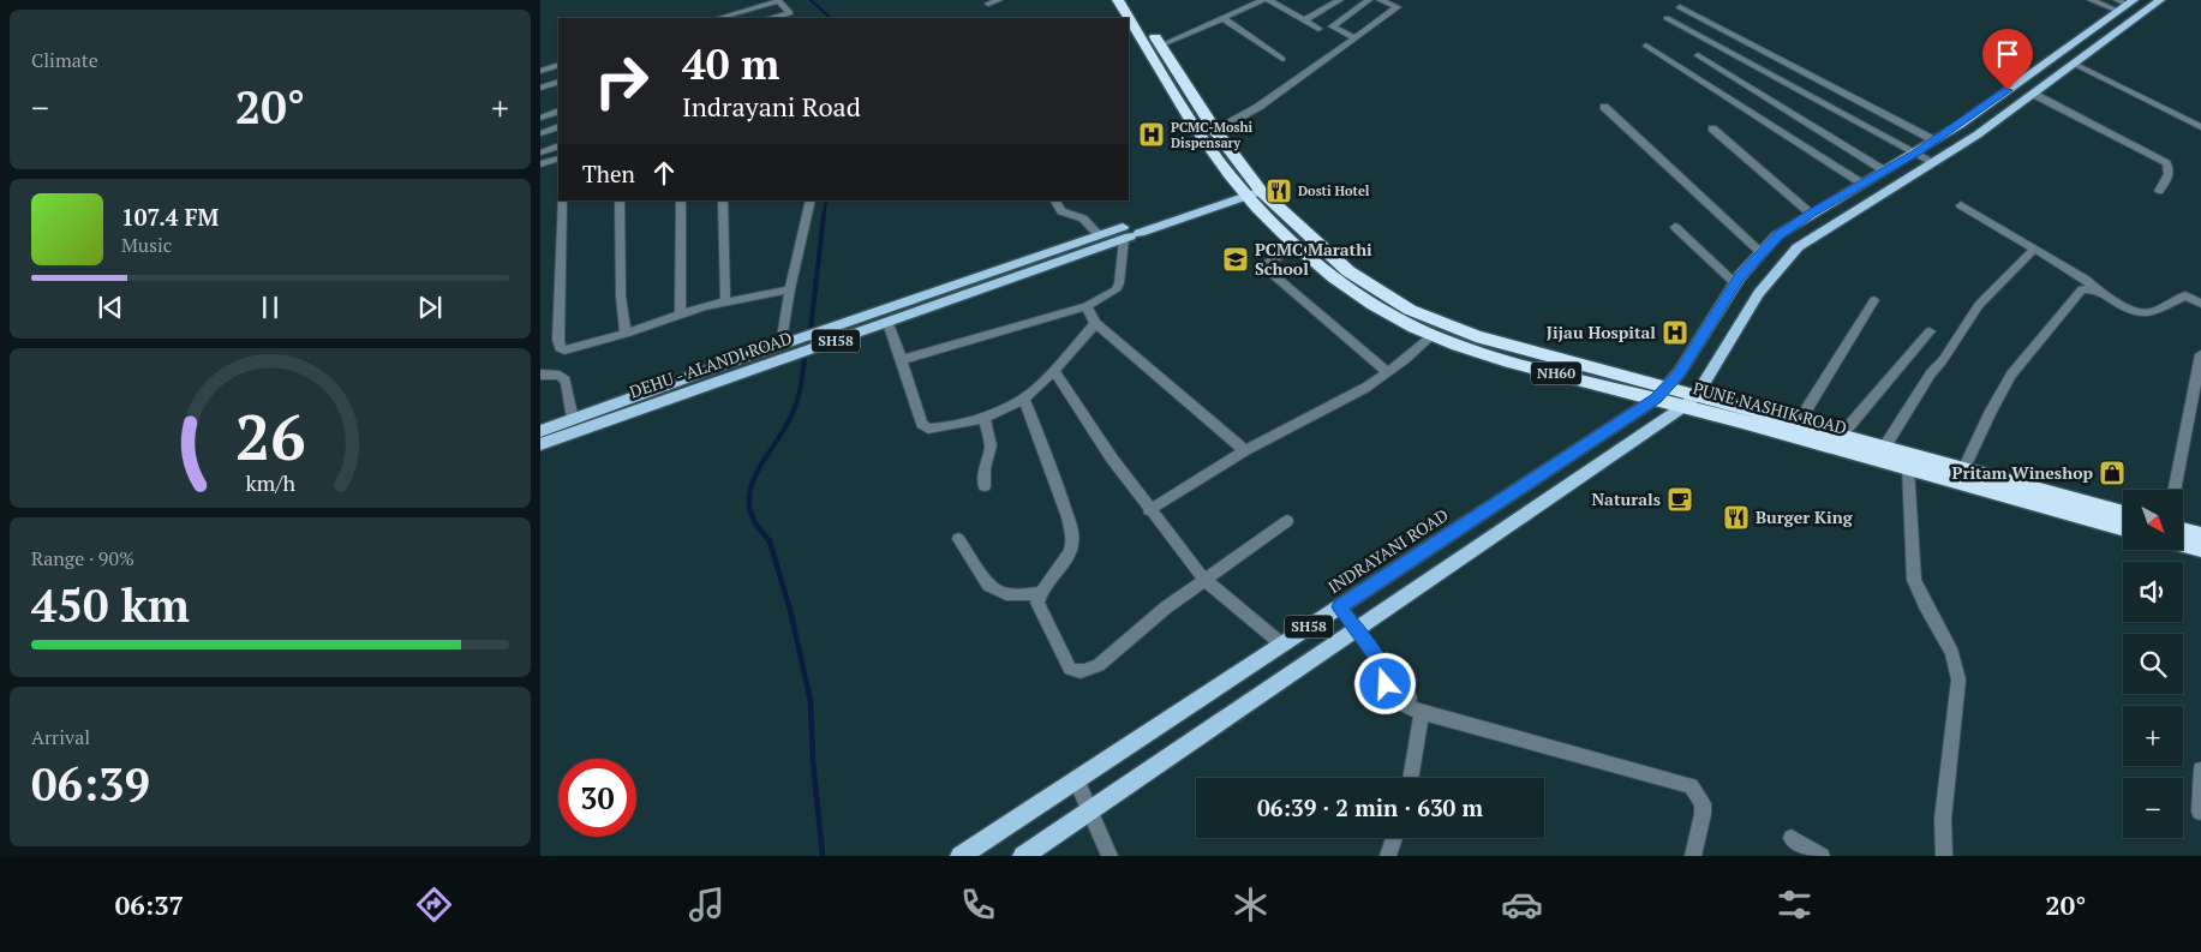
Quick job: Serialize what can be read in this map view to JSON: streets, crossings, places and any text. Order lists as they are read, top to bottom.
{
  "streets": {
    "highway": ["NH60", "PUNE NASHIK ROAD"],
    "main road": ["SH58", "DEHU - ALANDI ROAD", "INDRAYANI ROAD"]
  },
  "crossings": [
    ["SH58", "PUNE NASHIK ROAD"],
    ["DEHU - ALANDI ROAD", "PUNE NASHIK ROAD"],
    ["PUNE NASHIK ROAD", "INDRAYANI ROAD"]
  ],
  "places": {
    "hospital": ["PCMC-Moshi Dispensary", "Jijau Hospital"],
    "restaurant": ["Dosti Hotel", "Burger King"],
    "school or university": ["PCMC Marathi School"],
    "shop": ["Pritam Wineshop"],
    "cafe": ["Naturals"]
  },
  "north": "bottom right",
  "page": {
    "tile": [
      "Climate",
      ["Range · 90%", "450 km"],
      ["Arrival", "06:39"]
    ],
    "turn": ["40 m", "Indrayani Road"],
    "heat": ["−", "20°", "+"],
    "then": "Then",
    "song": ["107.4 FM", "Music"],
    "map_buttons": ["+", "−"],
    "limit": "30",
    "trip": "06:39 · 2 min · 630 m",
    "tabs": ["06:37", "20°"],
    "gauge": ["26", "km/h"]
  }
}
